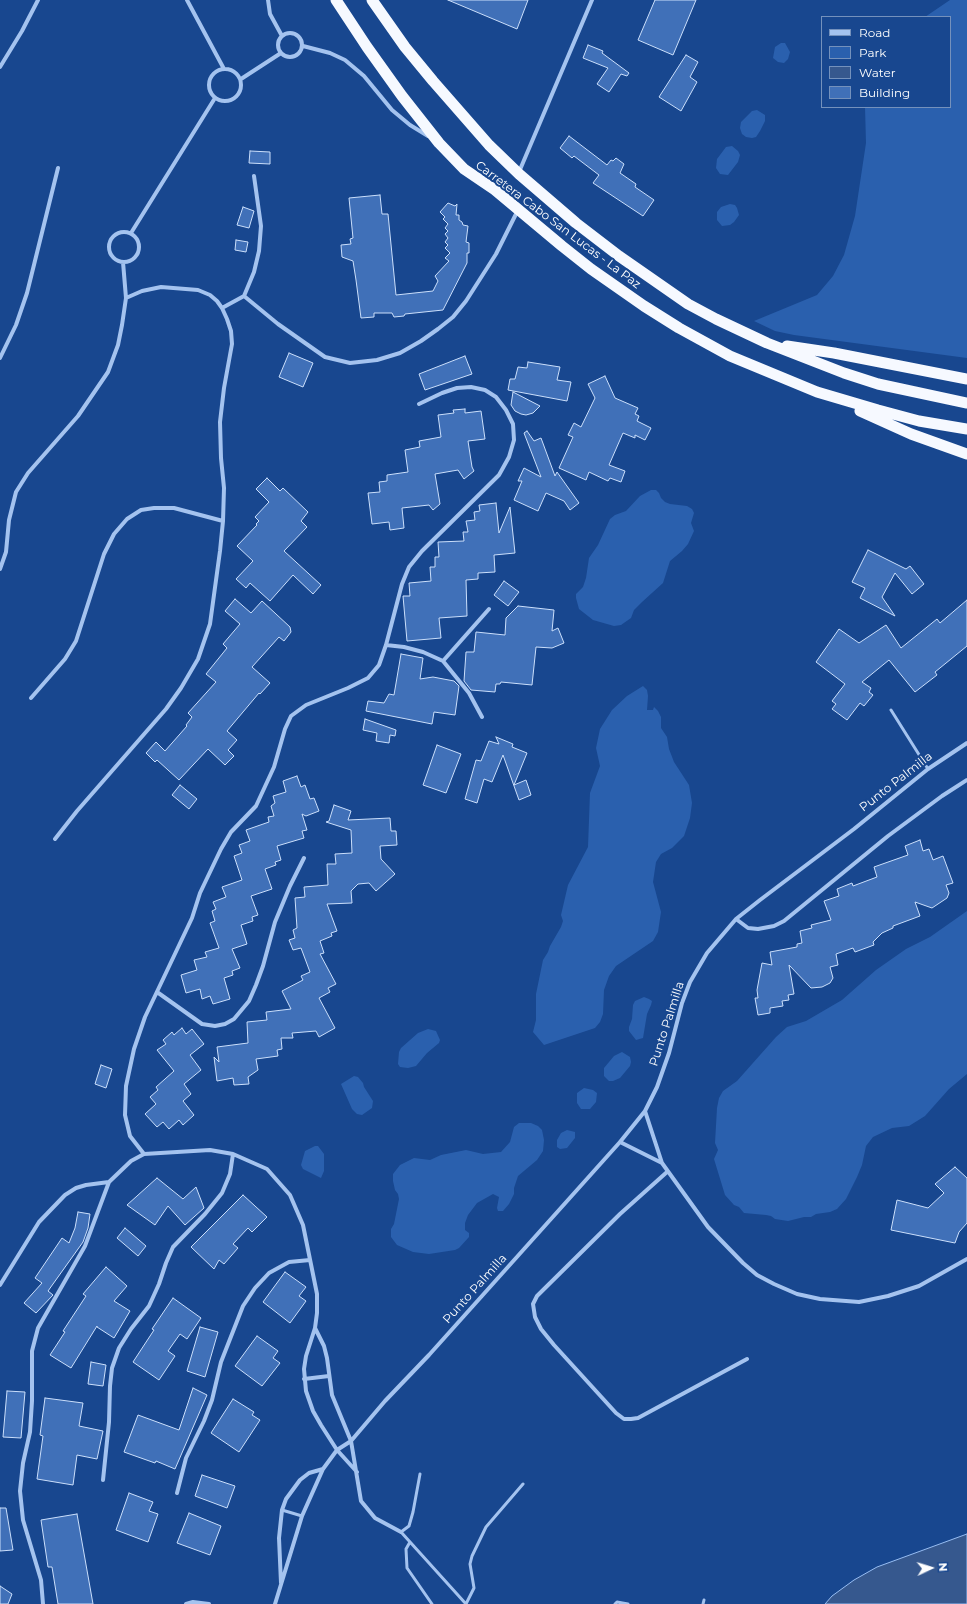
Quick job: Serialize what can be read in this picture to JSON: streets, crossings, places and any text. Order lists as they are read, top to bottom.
{
  "streets": {
    "highway": ["Carretera Cabo San Lucas - La Paz"],
    "street": ["Punto Palmilla"]
  },
  "legend": [
    "Road",
    "Park",
    "Water",
    "Building"
  ],
  "north": "right"
}
